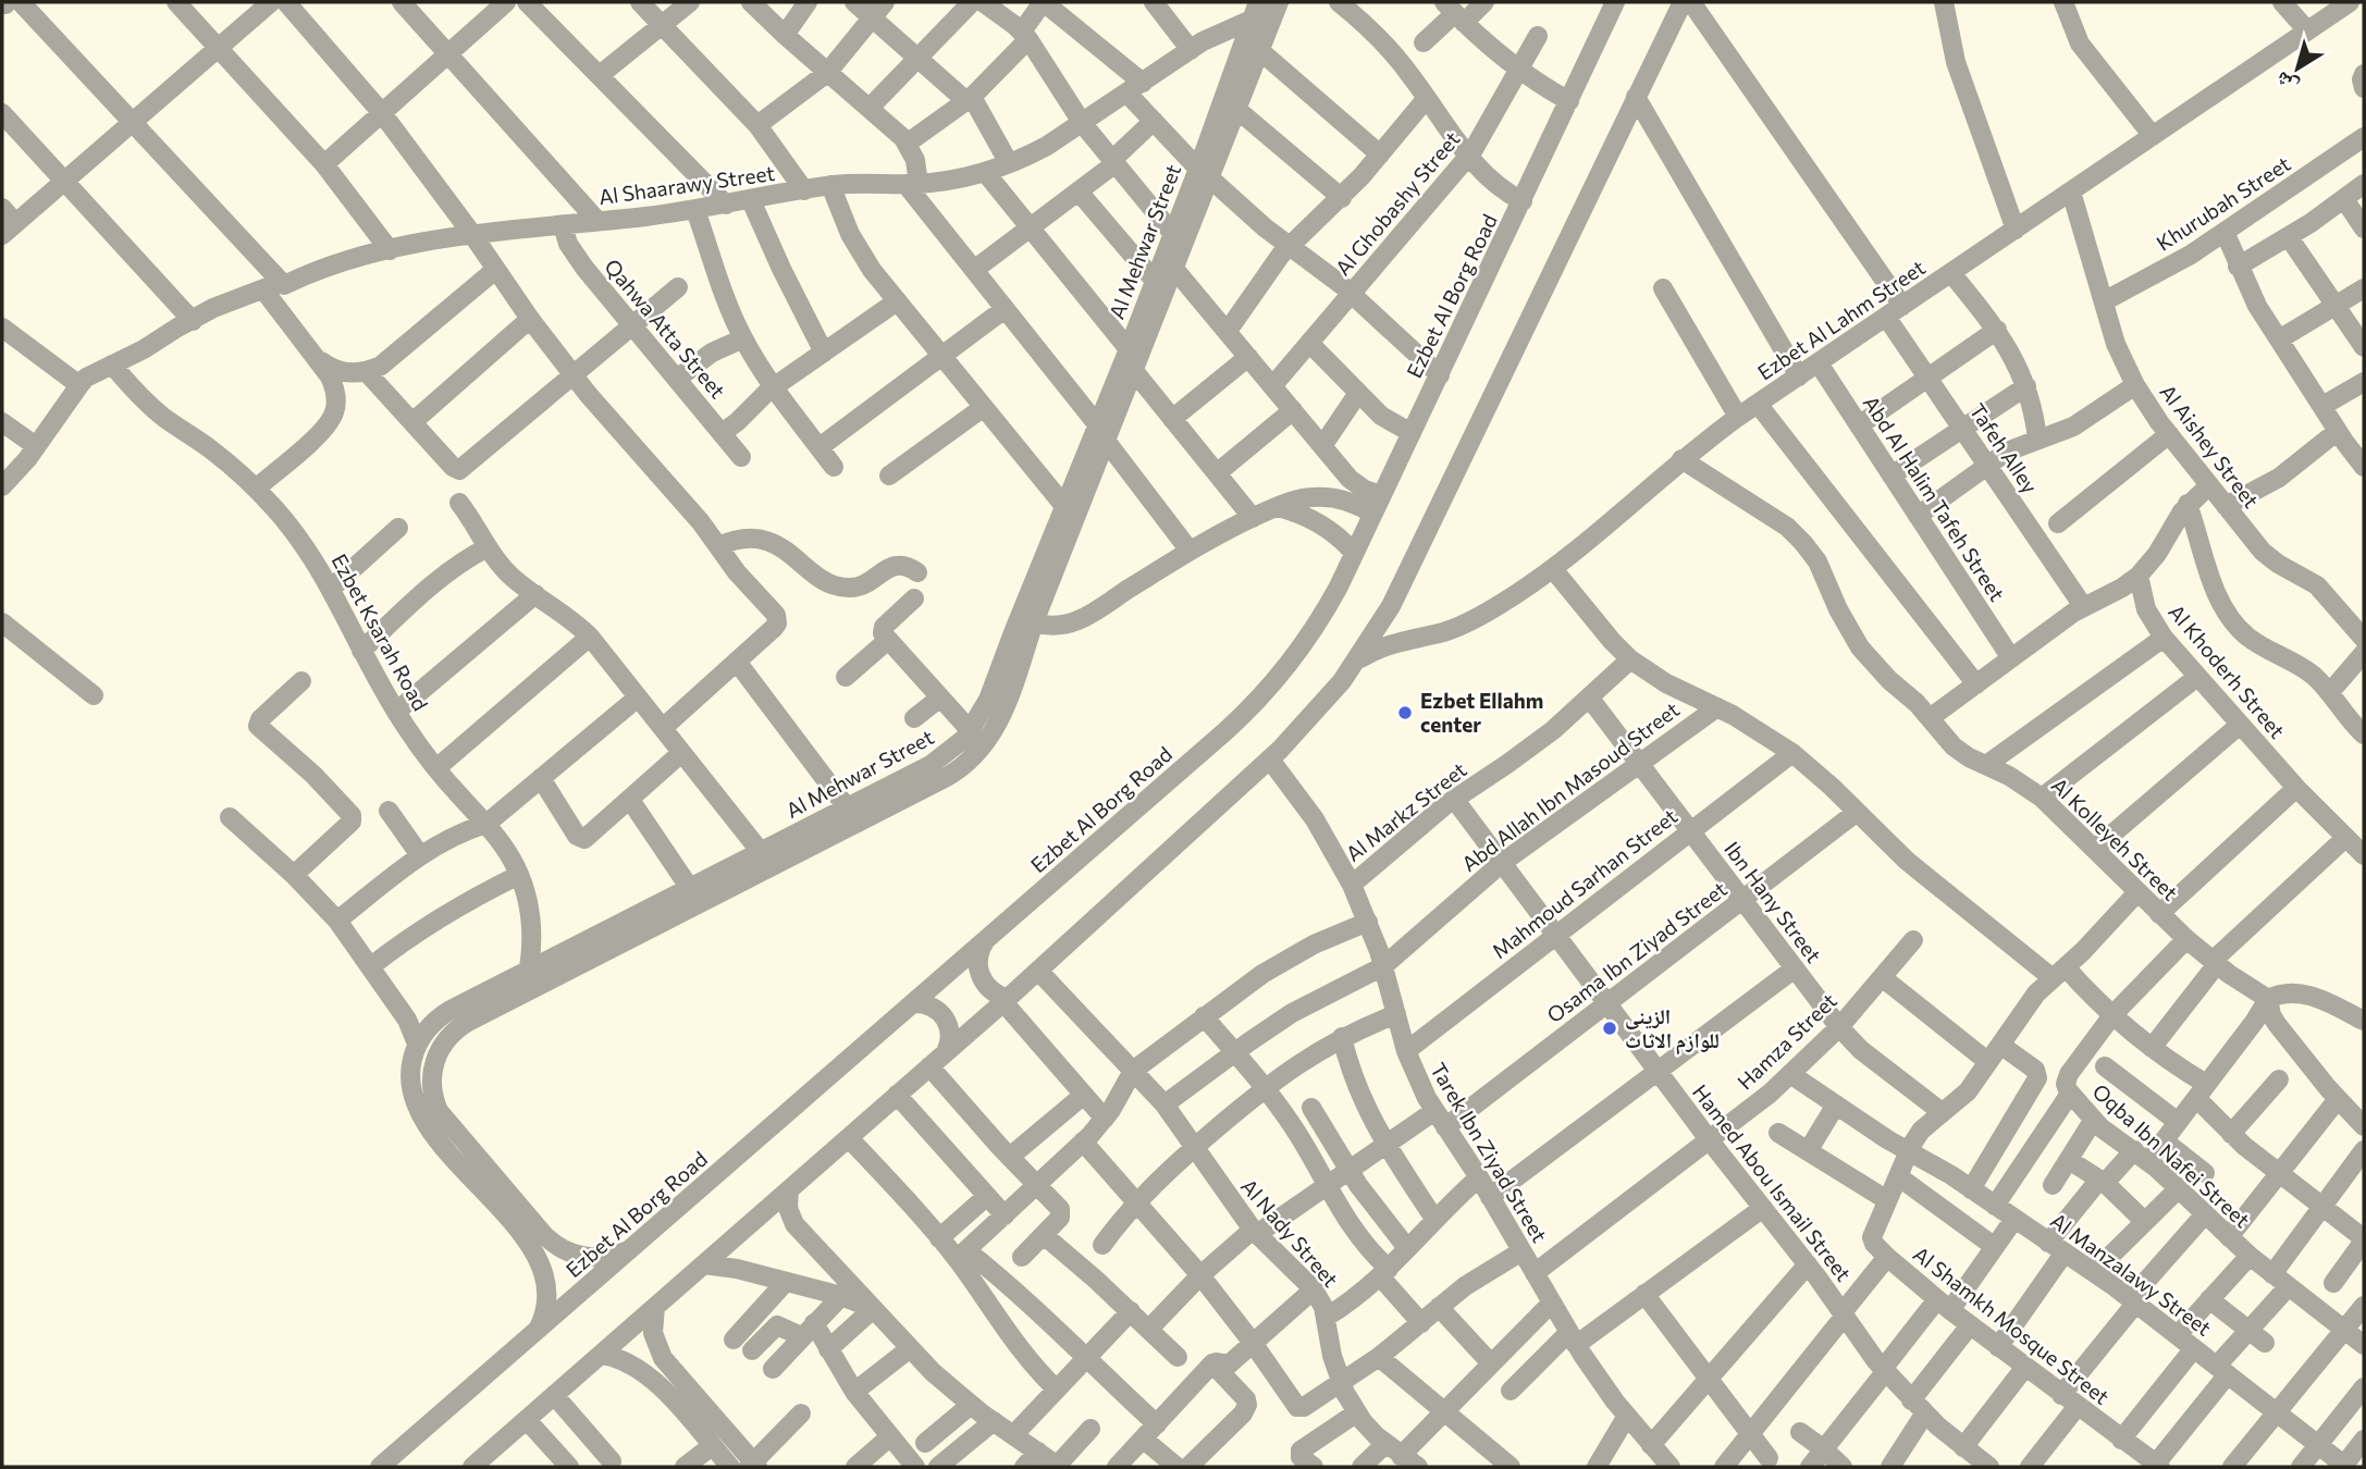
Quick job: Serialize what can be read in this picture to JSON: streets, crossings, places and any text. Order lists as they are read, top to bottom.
{
  "streets": {
    "street": [
      "Al Shaarawy Street",
      "Al Ghobashy Street",
      "Khurubah Street",
      "Al Mehwar Street",
      "Ezbet Al Borg Road",
      "Ezbet Al Lahm Street",
      "Qahwa Atta Street",
      "Al Aishey Street",
      "Tafeh Alley",
      "Abd Al Halim Tafeh Street",
      "Ezbet Ksarah Road",
      "Al Khoderh Street",
      "Abd Allah Ibn Masoud Street",
      "Al Markz Street",
      "Al Kolleyeh Street",
      "Mahmoud Sarhan Street",
      "Ibn Hany Street",
      "Osama Ibn Ziyad Street",
      "Hamza Street",
      "Tarek Ibn Ziyad Street",
      "Oqba Ibn Nafei Street",
      "Hamed Abou Ismail Street",
      "Al Nady Street",
      "Al Manzalawy Street",
      "Al Shamkh Mosque Street"
    ]
  },
  "crossings": [
    ["Al Shaarawy Street", "Al Mehwar Street"],
    ["Al Shaarawy Street", "Qahwa Atta Street"],
    ["Al Shaarawy Street", "Ezbet Ksarah Road"],
    ["Khurubah Street", "Al Aishey Street"],
    ["Al Mehwar Street", "Ezbet Al Borg Road"],
    ["Al Mehwar Street", "Ezbet Ksarah Road"],
    ["Ezbet Al Lahm Street", "Al Aishey Street"],
    ["Ezbet Al Lahm Street", "Tafeh Alley"],
    ["Ezbet Al Lahm Street", "Abd Al Halim Tafeh Street"],
    ["Ezbet Al Lahm Street", "Al Kolleyeh Street"],
    ["Abd Allah Ibn Masoud Street", "Ibn Hany Street"],
    ["Abd Allah Ibn Masoud Street", "Tarek Ibn Ziyad Street"],
    ["Abd Allah Ibn Masoud Street", "Hamed Abou Ismail Street"],
    ["Abd Allah Ibn Masoud Street", "Al Nady Street"],
    ["Al Markz Street", "Ibn Hany Street"],
    ["Al Markz Street", "Tarek Ibn Ziyad Street"],
    ["Al Markz Street", "Hamed Abou Ismail Street"],
    ["Al Kolleyeh Street", "Oqba Ibn Nafei Street"],
    ["Mahmoud Sarhan Street", "Ibn Hany Street"],
    ["Mahmoud Sarhan Street", "Tarek Ibn Ziyad Street"],
    ["Mahmoud Sarhan Street", "Hamed Abou Ismail Street"],
    ["Ibn Hany Street", "Osama Ibn Ziyad Street"],
    ["Ibn Hany Street", "Hamza Street"],
    ["Osama Ibn Ziyad Street", "Tarek Ibn Ziyad Street"],
    ["Osama Ibn Ziyad Street", "Hamed Abou Ismail Street"],
    ["Hamza Street", "Tarek Ibn Ziyad Street"],
    ["Hamza Street", "Hamed Abou Ismail Street"],
    ["Hamza Street", "Al Manzalawy Street"]
  ],
  "places": ["Ezbet Ellahm center", "الزينى للوازم الاثاث"],
  "north": "bottom left"
}
